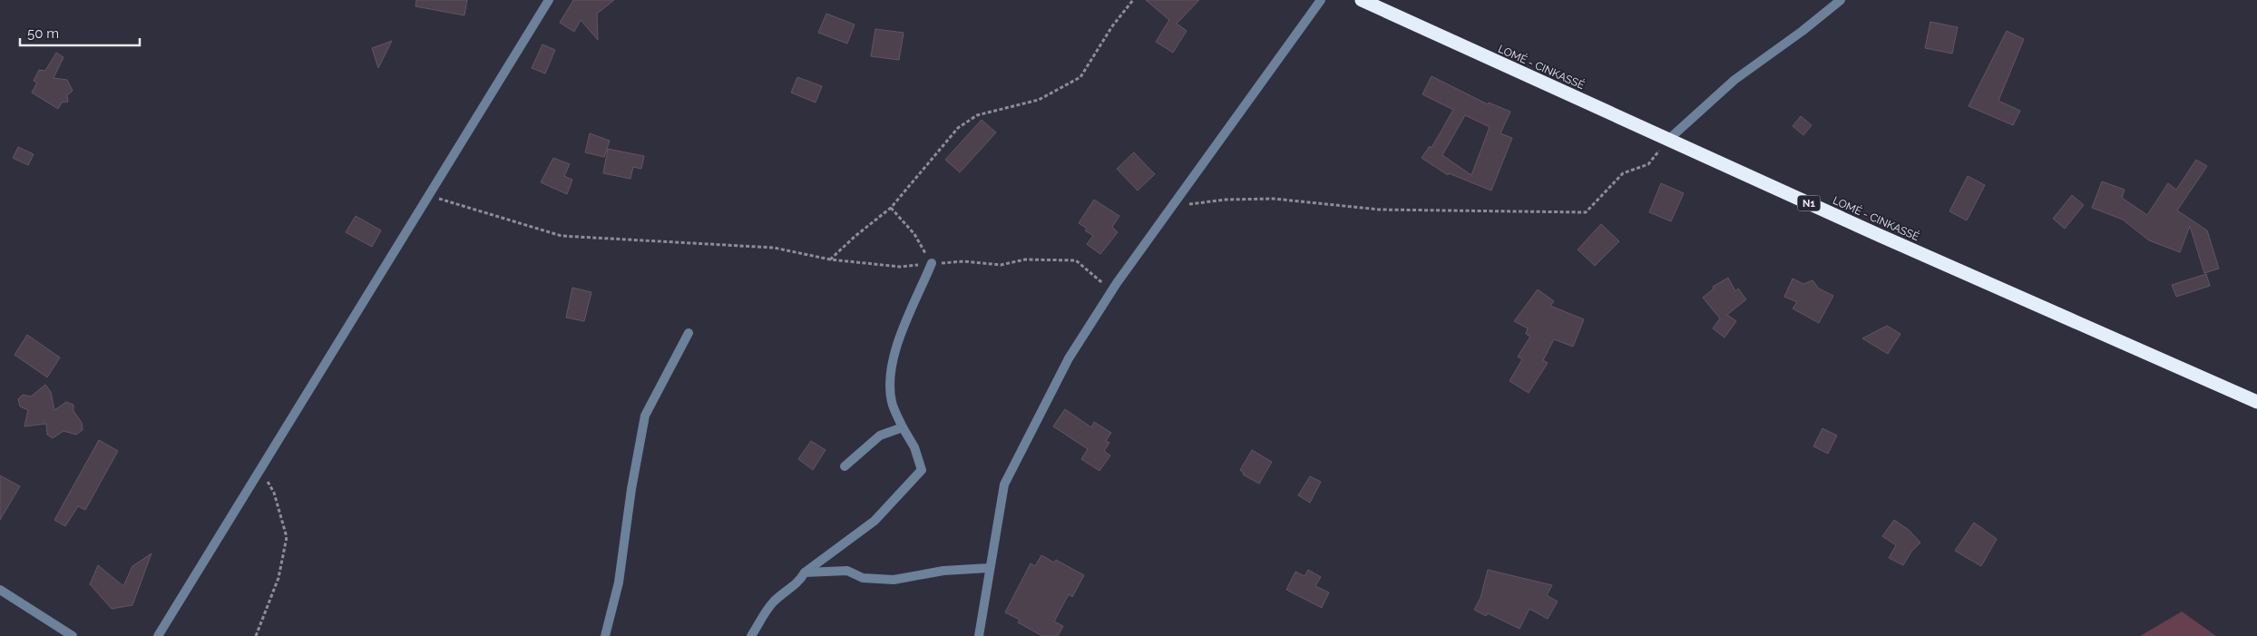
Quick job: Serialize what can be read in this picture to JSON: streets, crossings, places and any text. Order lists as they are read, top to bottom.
{
  "streets": {
    "highway": ["LOMÉ - CINKASSÉ", "N1"]
  },
  "scale_bar": "50 m"
}
